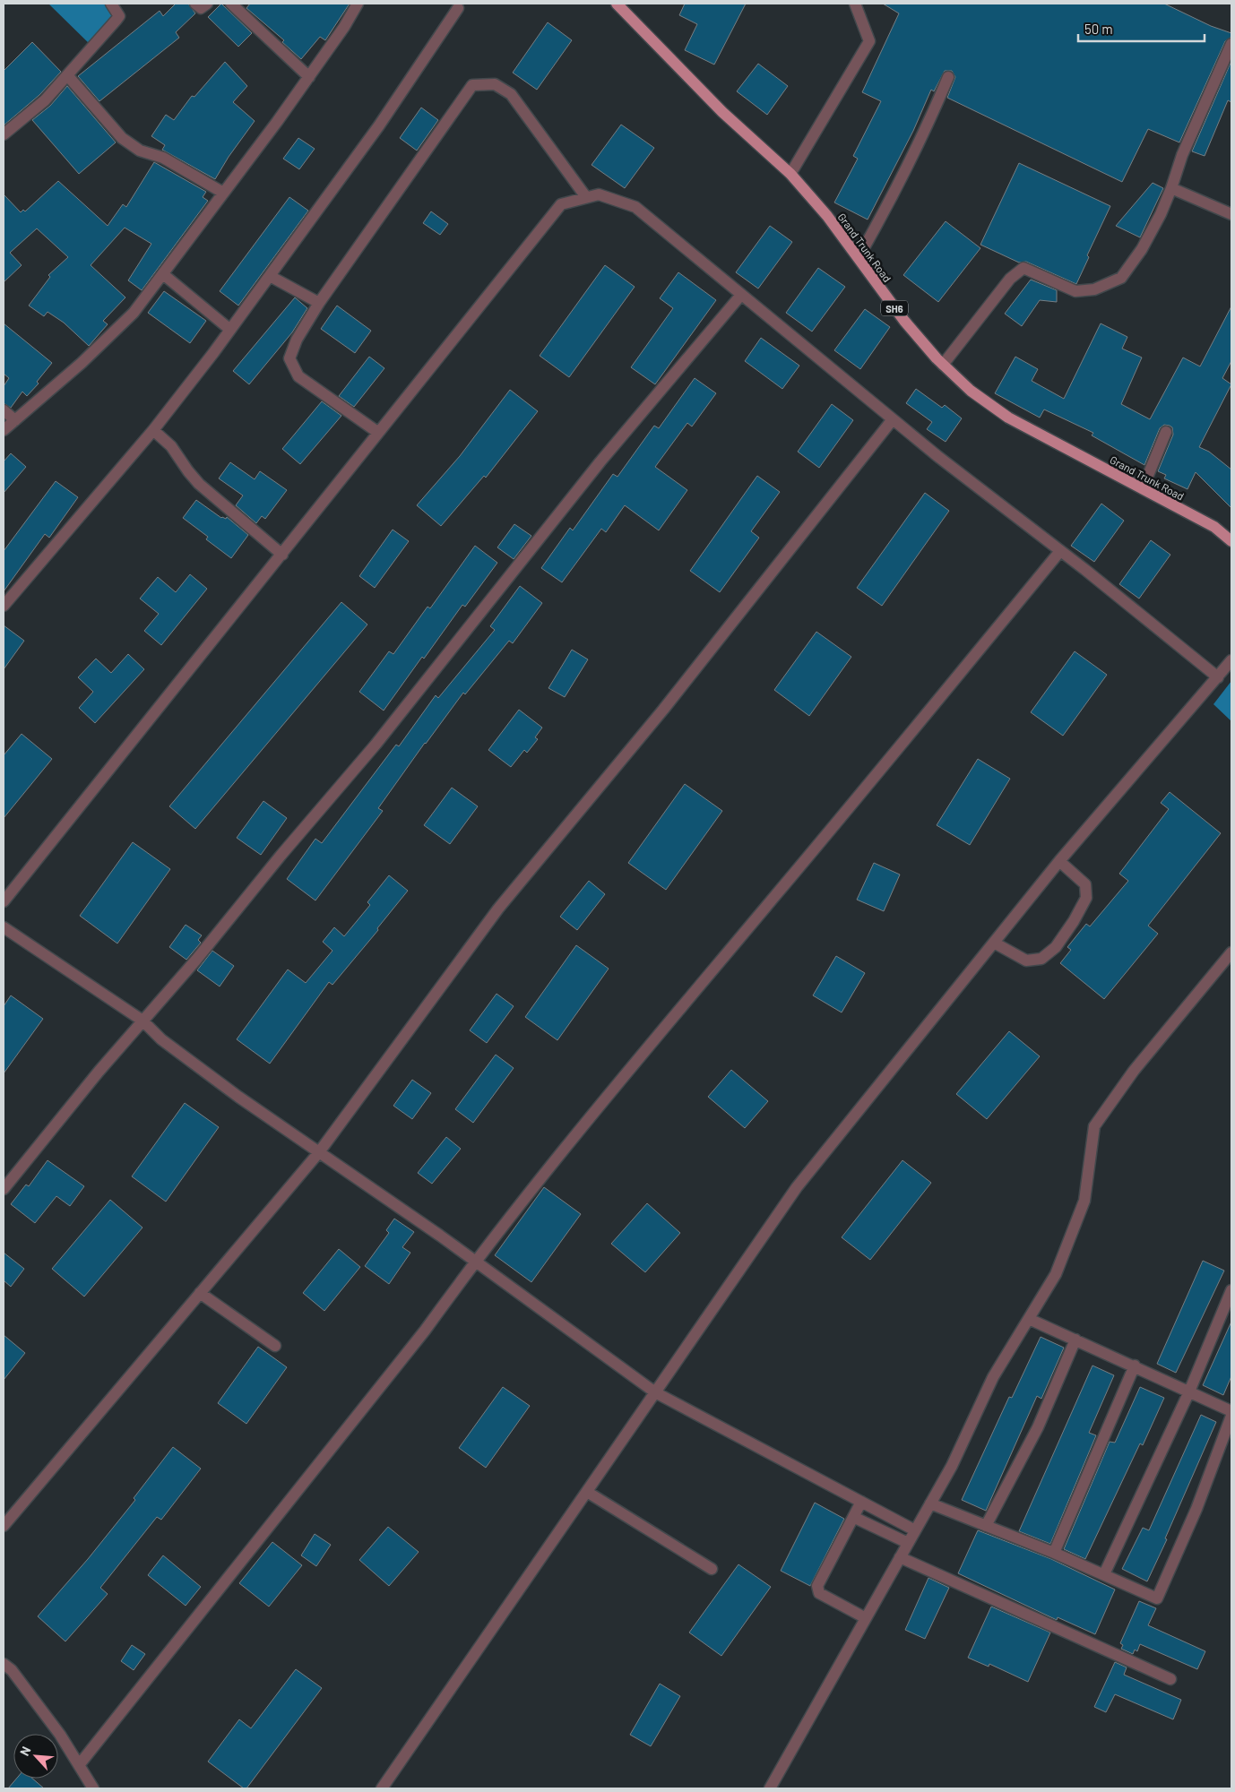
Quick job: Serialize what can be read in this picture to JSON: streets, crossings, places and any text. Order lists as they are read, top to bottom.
{
  "streets": {
    "main road": ["Grand Trunk Road", "SH6"]
  },
  "scale_bar": "50 m",
  "north": "top left"
}
